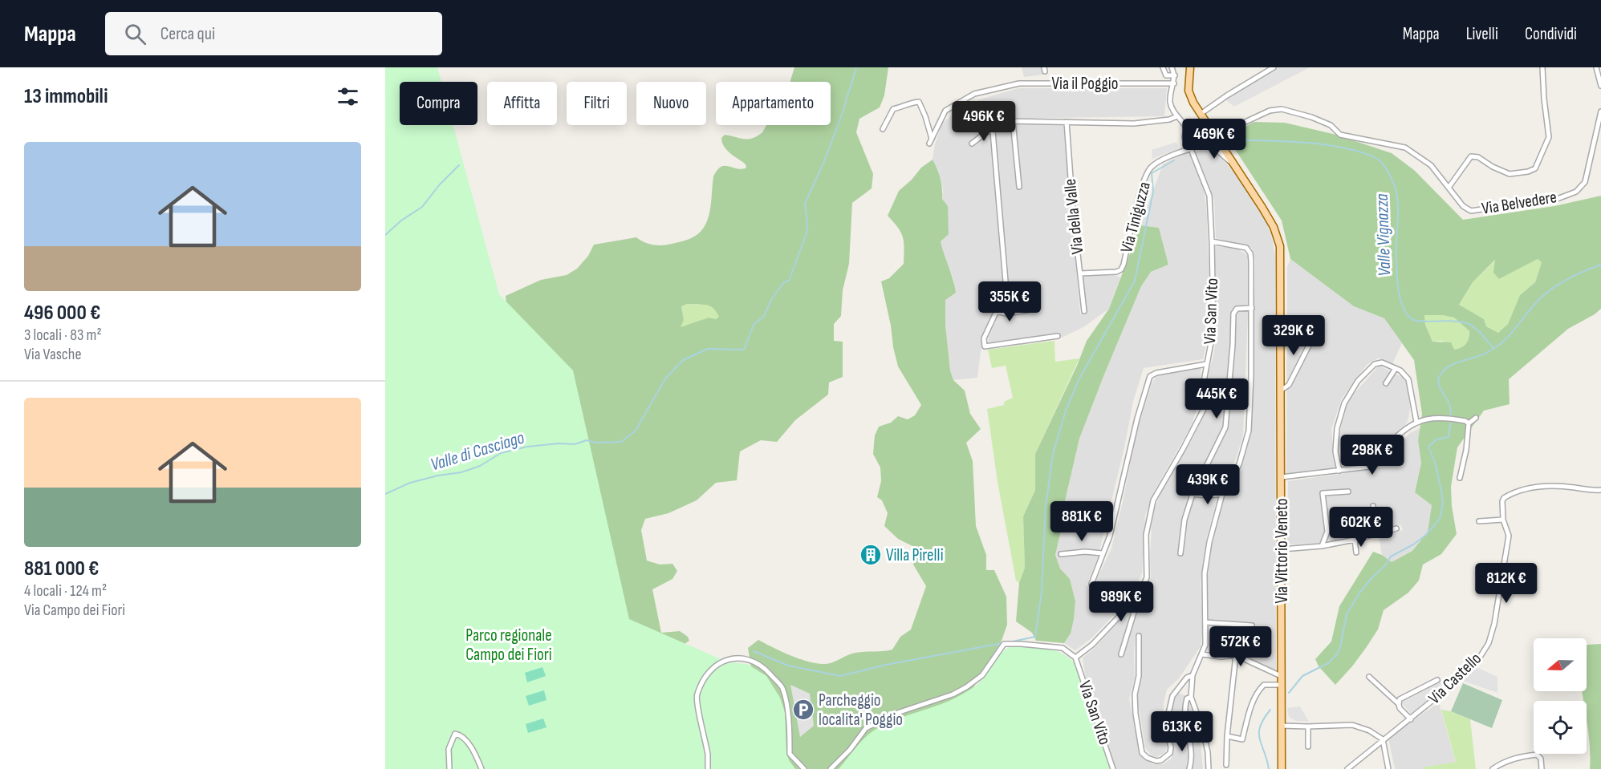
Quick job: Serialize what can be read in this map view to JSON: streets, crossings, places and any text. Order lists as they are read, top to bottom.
{
  "streets": {
    "main road": ["Via Vittorio Veneto"],
    "street": [
      "Via il Poggio",
      "Via Belvedere",
      "Via della Valle",
      "Via Tiniguzza",
      "Via San Vito",
      "Via Castello"
    ]
  },
  "crossings": [
    ["Via Belvedere", "Via Vittorio Veneto"],
    ["Via della Valle", "Via Tiniguzza"],
    ["Via Tiniguzza", "Via San Vito"]
  ],
  "water": ["Valle Vignazza", "Valle di Casciago"],
  "parks": ["Parco regionale Campo dei Fiori"],
  "places": {
    "building": ["Villa Pirelli"],
    "parking": ["Parcheggio localita' Poggio"]
  },
  "north": "left",
  "page": {
    "header": "Mappa",
    "search": "Cerca qui",
    "nav": ["Mappa", "Livelli", "Condividi"],
    "heading": "13 immobili",
    "chip": [
      "Compra",
      "Affitta",
      "Filtri",
      "Nuovo",
      "Appartamento"
    ],
    "price": [
      "496K €",
      "469K €",
      "355K €",
      "329K €",
      "445K €",
      "298K €",
      "439K €",
      "881K €",
      "602K €",
      "812K €",
      "989K €",
      "572K €",
      "613K €"
    ],
    "list": [
      {
        "name": "496 000 €",
        "note": "3 locali · 83 m² · Via Vasche"
      },
      {
        "name": "881 000 €",
        "note": "4 locali · 124 m² · Via Campo dei Fiori"
      }
    ]
  }
}
